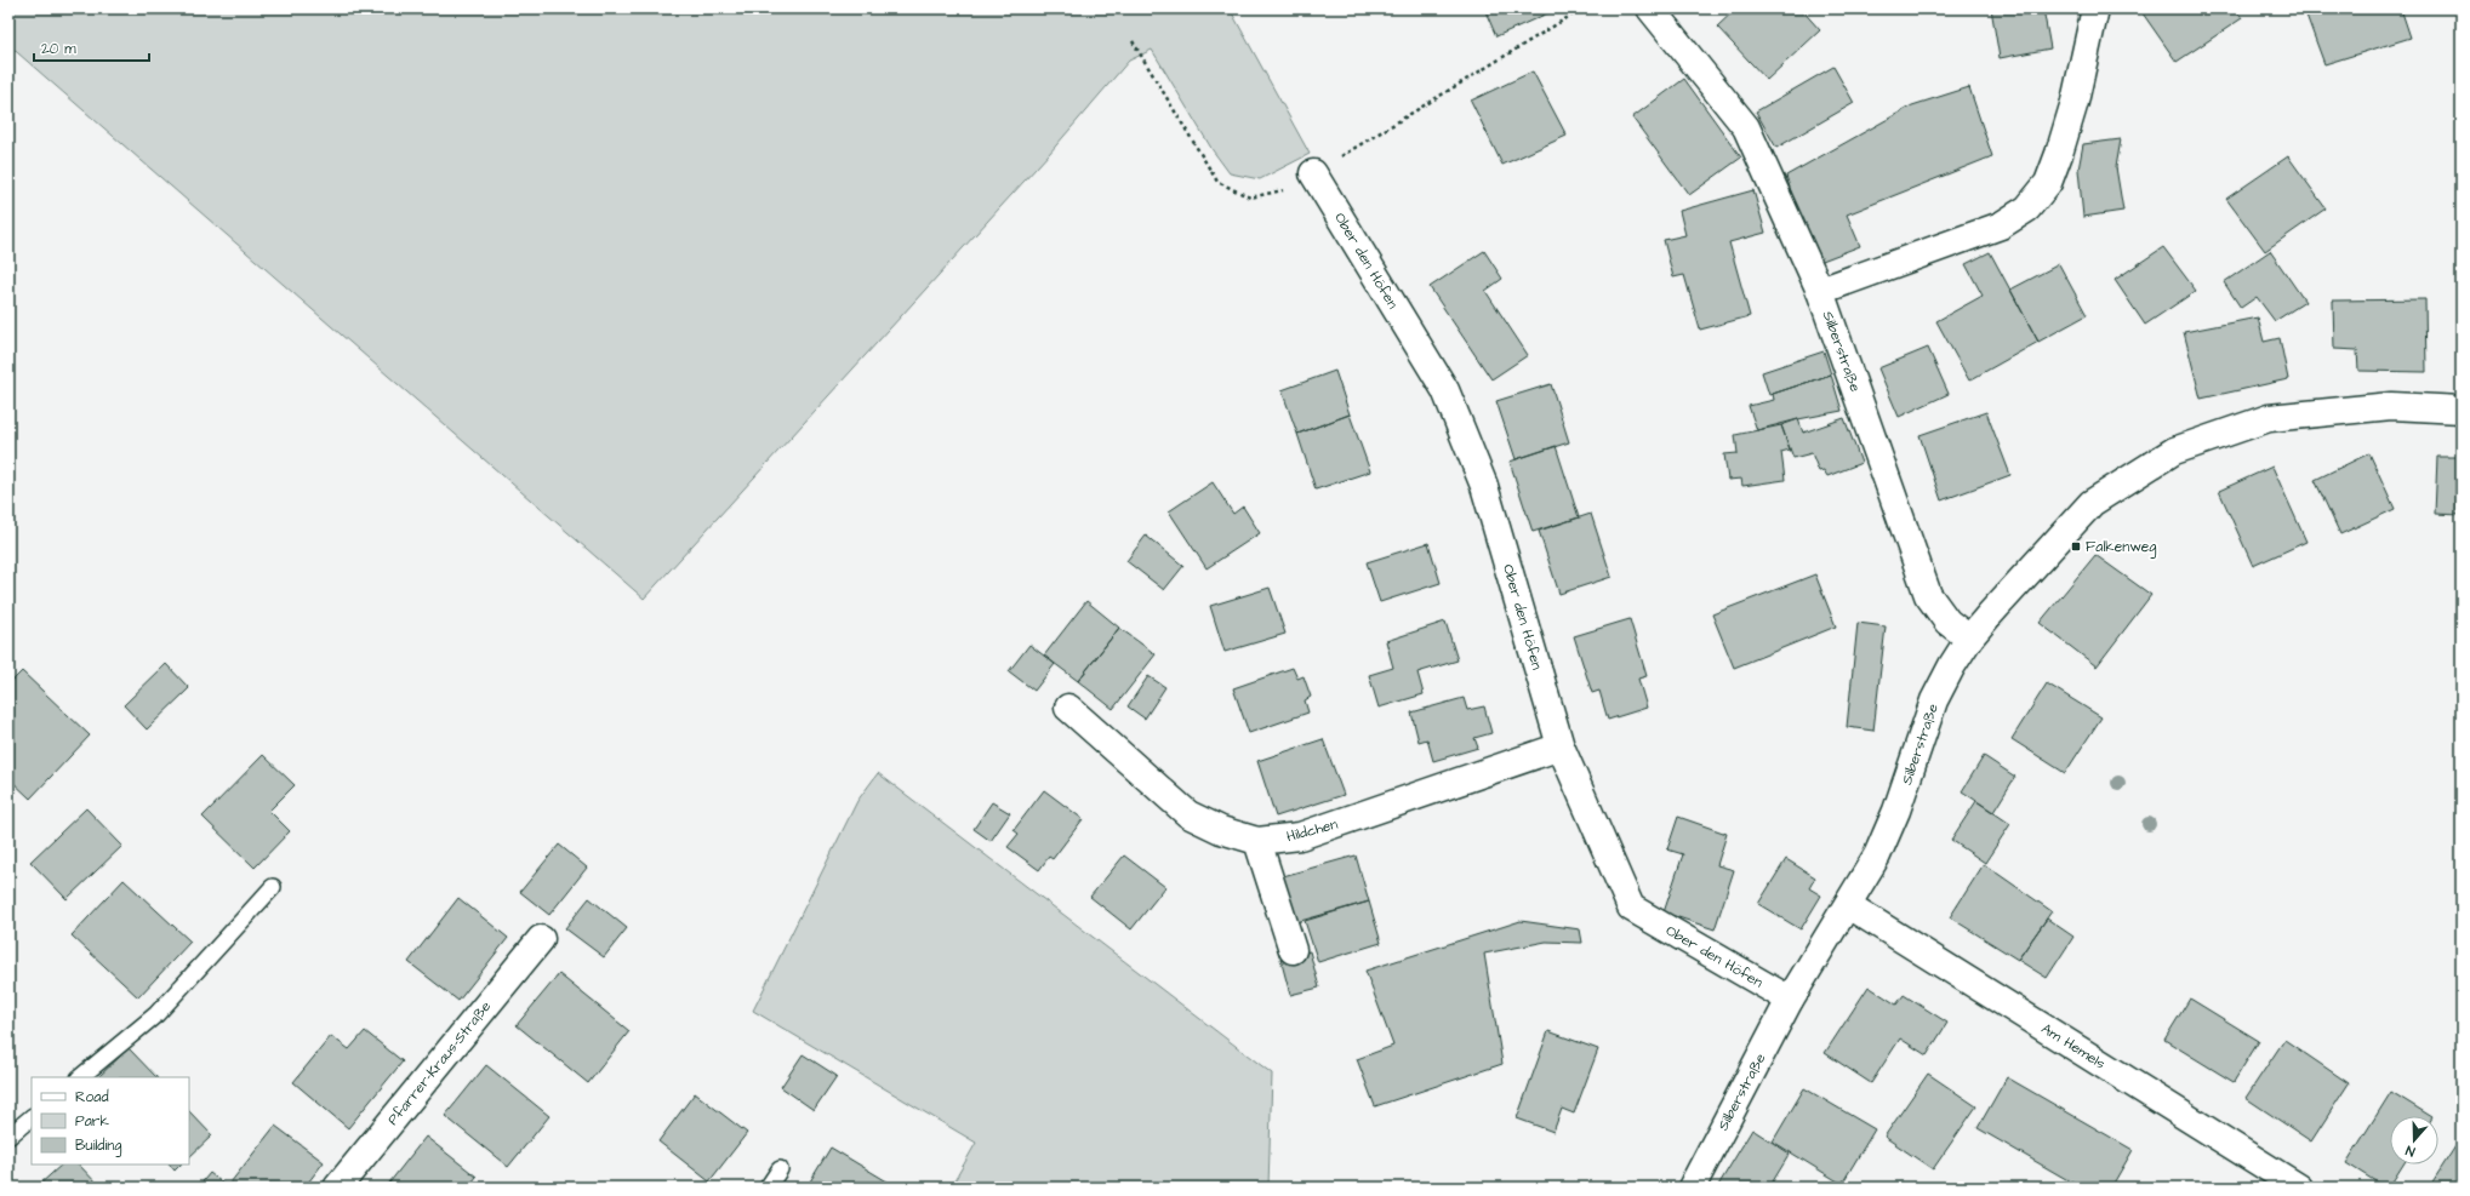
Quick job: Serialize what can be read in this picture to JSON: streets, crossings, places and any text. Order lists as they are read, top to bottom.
{
  "streets": {
    "street": [
      "Ober den Höfen",
      "Silberstraße",
      "Hildchen",
      "Am Hemels",
      "Pfarrer-Kraus-Straße"
    ]
  },
  "crossings": [
    ["Ober den Höfen", "Silberstraße"],
    ["Ober den Höfen", "Hildchen"],
    ["Silberstraße", "Am Hemels"]
  ],
  "places": {
    "transit": ["Falkenweg"]
  },
  "legend": ["Road", "Park", "Building"],
  "scale_bar": "20 m",
  "north": "bottom"
}
